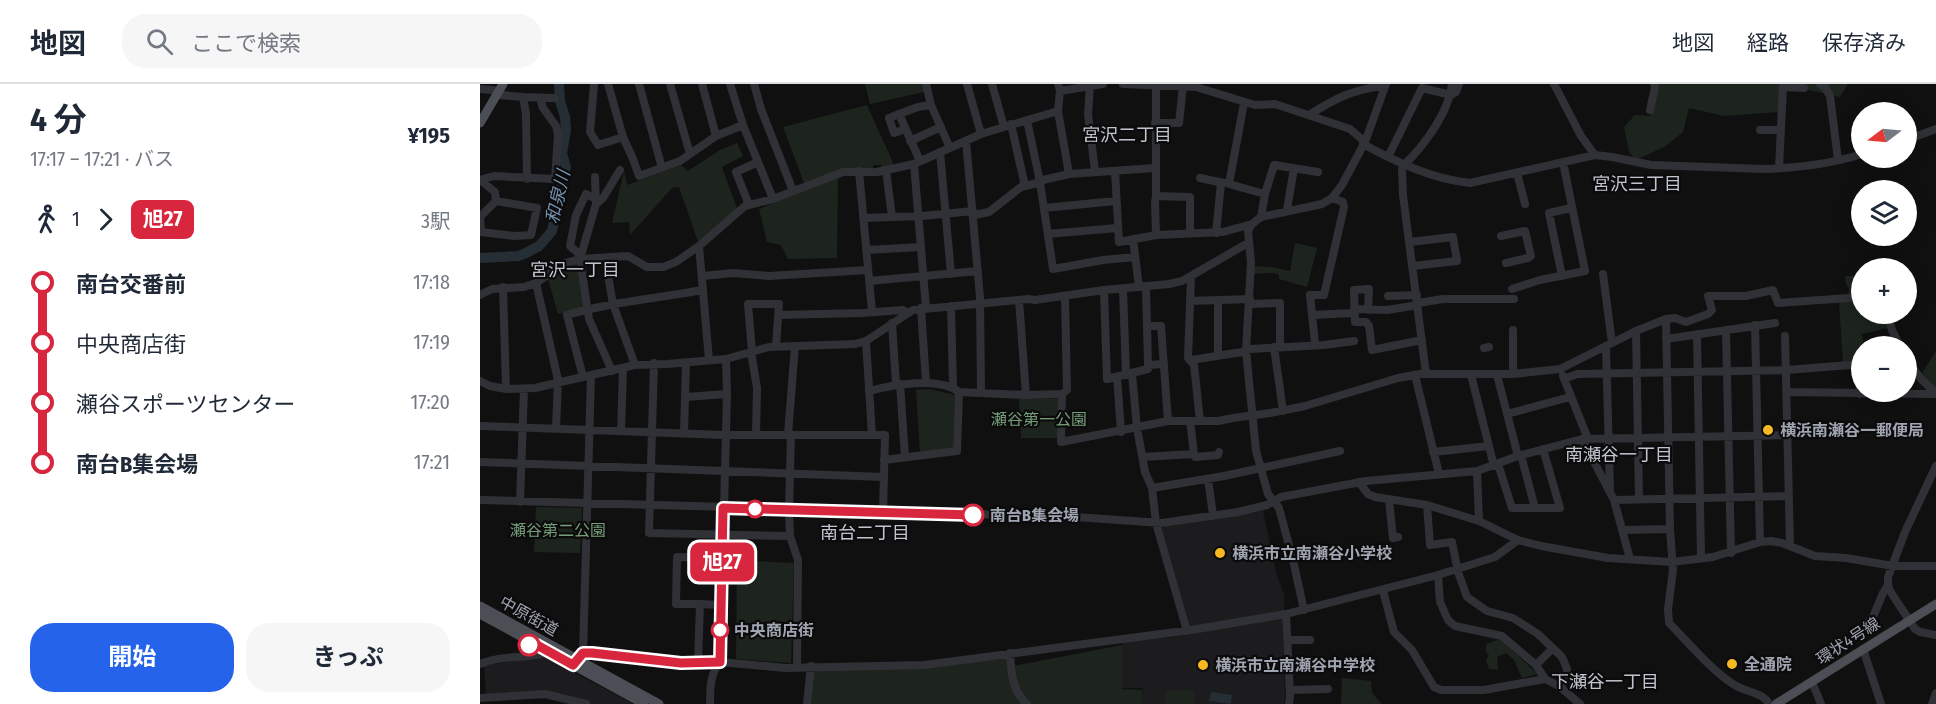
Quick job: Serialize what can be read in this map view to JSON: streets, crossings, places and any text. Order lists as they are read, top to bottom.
{
  "streets": {
    "main road": ["中原街道", "環状4号線"]
  },
  "districts": [
    "宮沢二丁目",
    "宮沢三丁目",
    "宮沢一丁目",
    "南瀬谷一丁目",
    "南台二丁目",
    "下瀬谷一丁目"
  ],
  "water": ["和泉川"],
  "parks": ["瀬谷第一公園", "瀬谷第二公園"],
  "places": [
    "横浜南瀬谷一郵便局",
    "南台B集会場",
    "横浜市立南瀬谷小学校",
    "中央商店街",
    "全通院",
    "横浜市立南瀬谷中学校"
  ],
  "lines": ["bus line 旭27"],
  "north": "left",
  "page": {
    "header": "地図",
    "search": "ここで検索",
    "nav": ["地図", "経路", "保存済み"],
    "heading": ["4 分", "17:17 – 17:21 · バス", "¥195"],
    "on_map": "旭27",
    "map_buttons": ["+", "−"],
    "legs": ["1", "旭27", "3駅"],
    "list": [
      {
        "name": "南台交番前",
        "value": "17:18"
      },
      {
        "name": "中央商店街",
        "value": "17:19"
      },
      {
        "name": "瀬谷スポーツセンター",
        "value": "17:20"
      },
      {
        "name": "南台B集会場",
        "value": "17:21"
      }
    ],
    "buttons": ["開始", "きっぷ"]
  }
}
